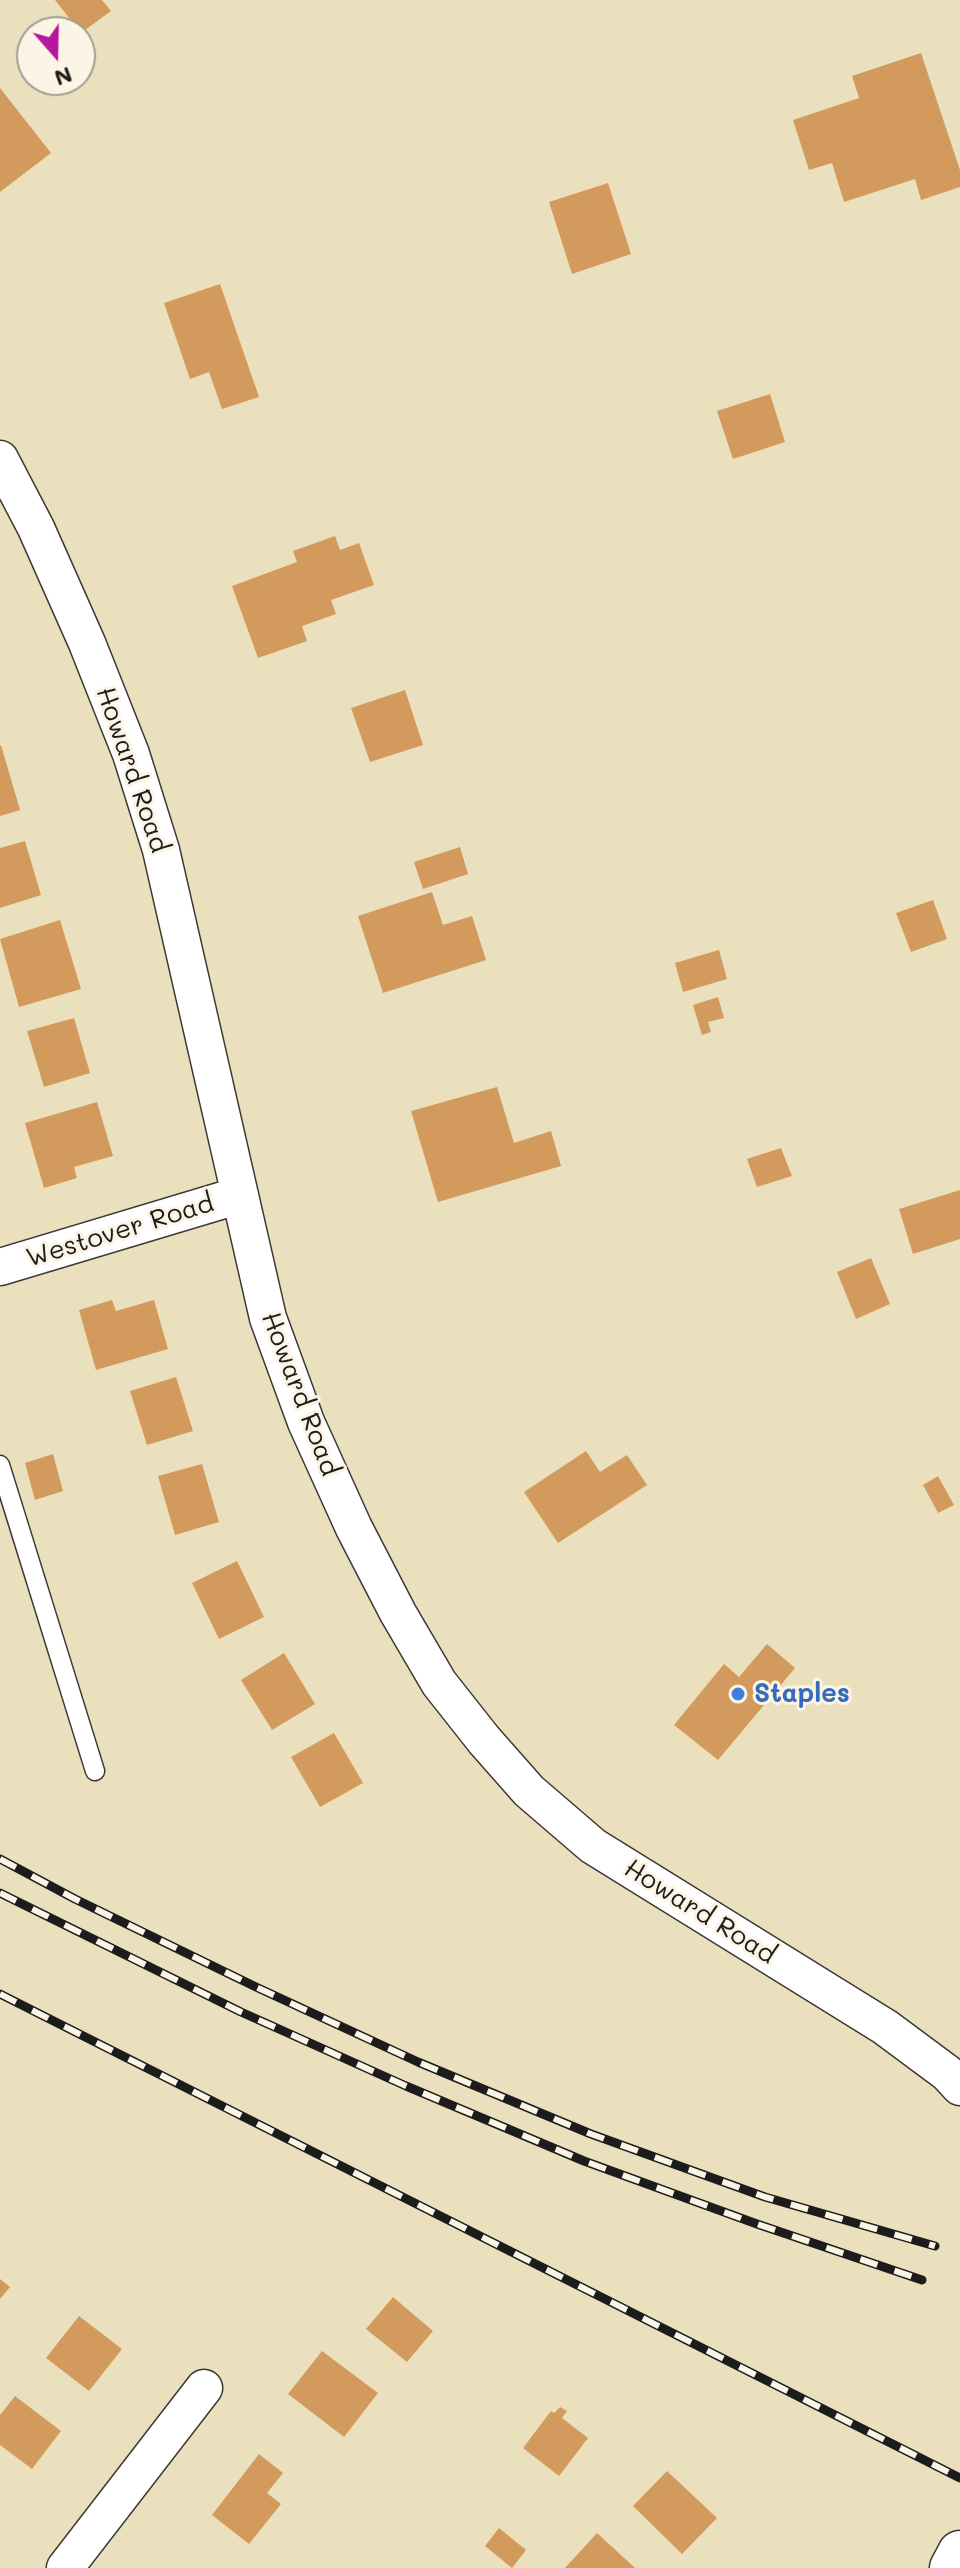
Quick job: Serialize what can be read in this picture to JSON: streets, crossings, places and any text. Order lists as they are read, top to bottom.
{
  "streets": {
    "street": ["Howard Road", "Westover Road"]
  },
  "crossings": [
    ["Howard Road", "Westover Road"]
  ],
  "places": ["Staples"],
  "north": "bottom"
}
